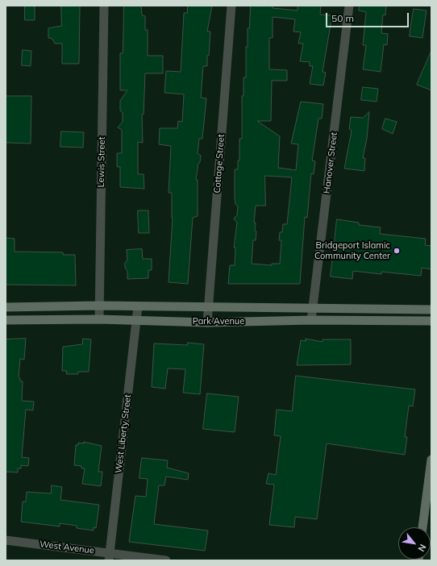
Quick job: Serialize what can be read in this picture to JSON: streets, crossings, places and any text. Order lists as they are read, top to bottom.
{
  "streets": {
    "main road": ["Park Avenue"],
    "street": [
      "Lewis Street",
      "Hanover Street",
      "Cottage Street",
      "West Liberty Street",
      "West Avenue"
    ]
  },
  "crossings": [
    ["Lewis Street", "Park Avenue"],
    ["Hanover Street", "Park Avenue"],
    ["Cottage Street", "Park Avenue"],
    ["Park Avenue", "West Liberty Street"],
    ["West Liberty Street", "West Avenue"]
  ],
  "places": ["Bridgeport Islamic Community Center"],
  "scale_bar": "50 m",
  "north": "bottom right"
}
